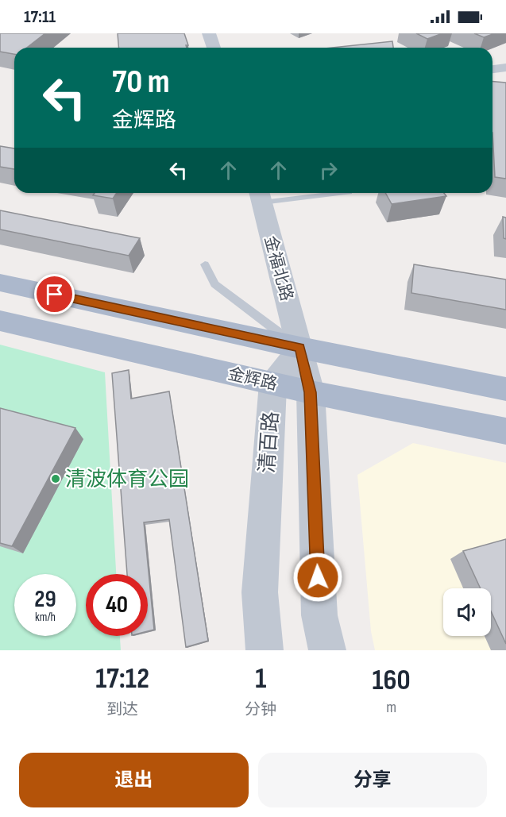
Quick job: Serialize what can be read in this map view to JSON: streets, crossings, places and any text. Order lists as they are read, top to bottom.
{
  "streets": {
    "main road": ["金辉路"],
    "street": ["金福北路", "清百路"]
  },
  "crossings": [
    ["金辉路", "清百路"]
  ],
  "places": ["清波体育公园"],
  "page": {
    "status": "17:11",
    "turn": ["70 m", "金辉路"],
    "speed": "29 km/h",
    "limit": "40",
    "eta": [
      "17:12",
      "到达",
      "1",
      "分钟",
      "160",
      "m"
    ],
    "buttons": ["退出", "分享"]
  }
}
